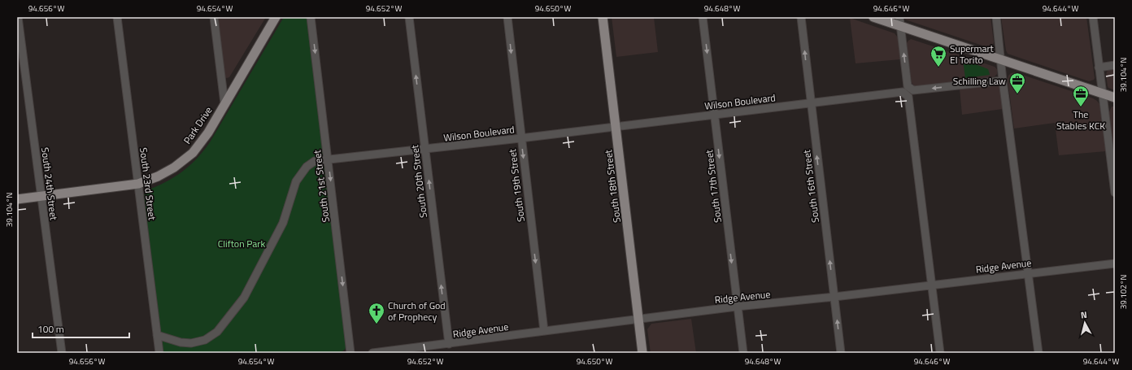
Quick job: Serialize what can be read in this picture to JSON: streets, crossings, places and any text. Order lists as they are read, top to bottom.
{
  "streets": {
    "main road": ["Park Drive", "South 18th Street"],
    "street": [
      "Wilson Boulevard",
      "South 20th Street",
      "South 24th Street",
      "South 23rd Street",
      "South 19th Street",
      "South 21st Street",
      "South 17th Street",
      "South 16th Street",
      "Ridge Avenue"
    ]
  },
  "crossings": [
    ["Wilson Boulevard", "South 20th Street"],
    ["Wilson Boulevard", "South 23rd Street"],
    ["Wilson Boulevard", "South 19th Street"],
    ["Wilson Boulevard", "South 21st Street"],
    ["Wilson Boulevard", "South 18th Street"],
    ["Wilson Boulevard", "South 17th Street"],
    ["Wilson Boulevard", "South 16th Street"],
    ["Wilson Boulevard", "Ridge Avenue"],
    ["Park Drive", "South 24th Street"],
    ["Park Drive", "South 23rd Street"],
    ["South 20th Street", "Ridge Avenue"],
    ["South 19th Street", "Ridge Avenue"],
    ["South 18th Street", "Ridge Avenue"],
    ["South 17th Street", "Ridge Avenue"],
    ["South 16th Street", "Ridge Avenue"]
  ],
  "one_way": [
    "South 20th Street",
    "South 19th Street",
    "South 21st Street",
    "South 17th Street",
    "South 16th Street"
  ],
  "parks": ["Clifton Park"],
  "places": {
    "supermarket": ["Supermart El Torito"],
    "office": ["Schilling Law", "The Stables KCK"],
    "church": ["Church of God of Prophecy"]
  },
  "scale_bar": "100 m",
  "north": "top",
  "coordinates": [
    "94.656°W",
    "94.654°W",
    "94.652°W",
    "94.650°W",
    "94.648°W",
    "94.646°W",
    "94.644°W",
    "39.104°N",
    "39.102°N"
  ]
}
